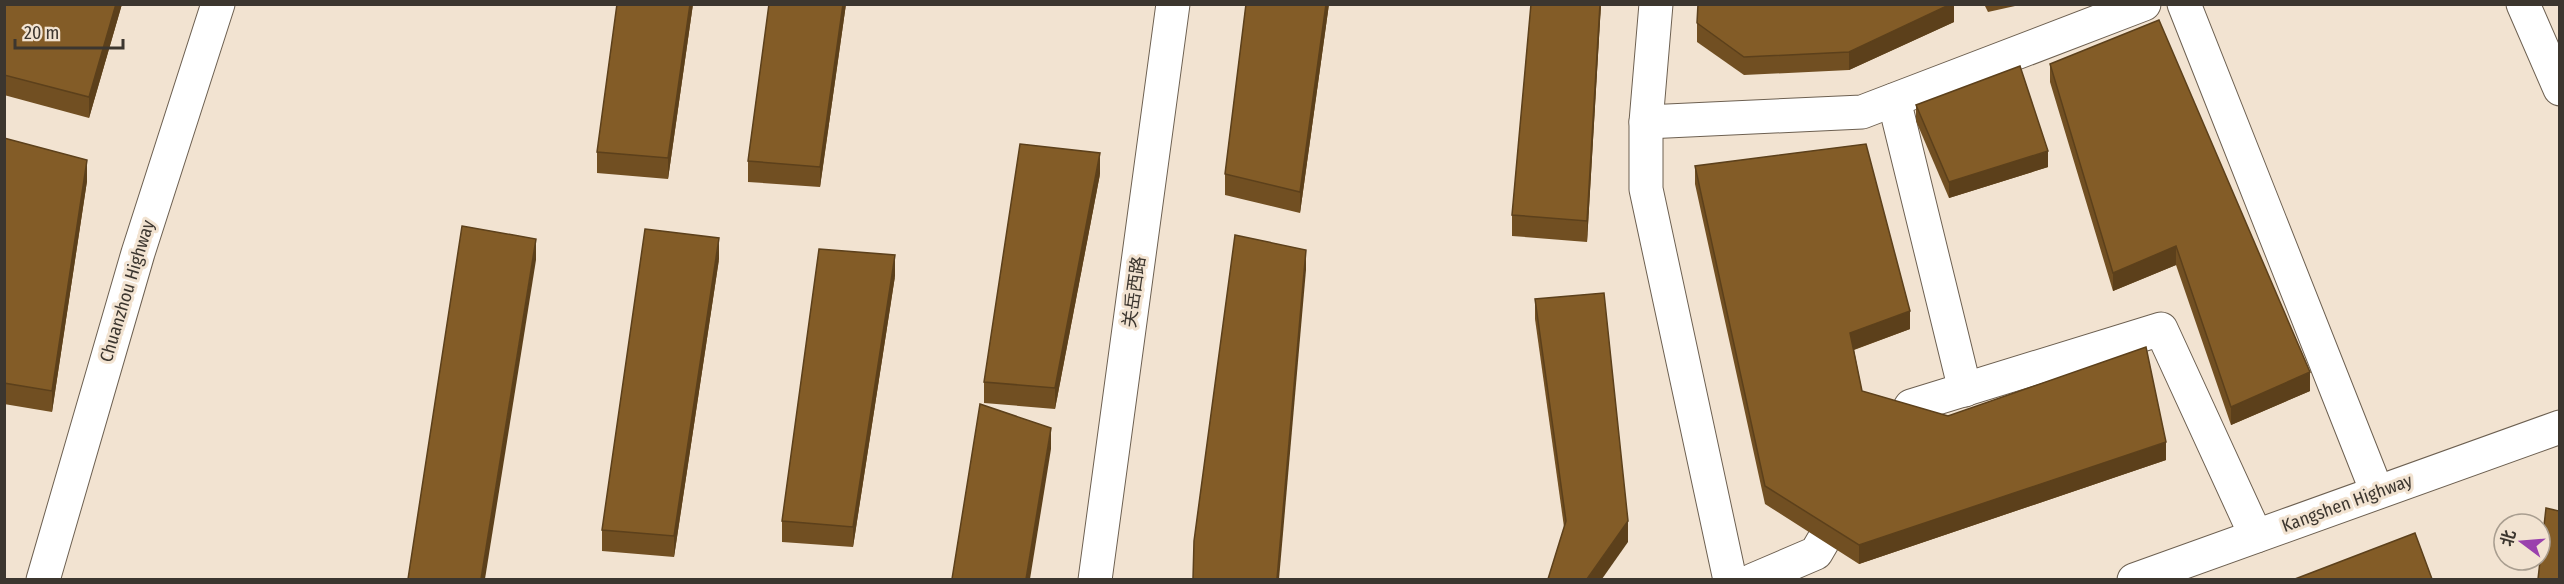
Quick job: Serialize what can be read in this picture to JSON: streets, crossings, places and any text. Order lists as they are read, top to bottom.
{
  "streets": {
    "street": ["Chuanzhou Highway", "关岳西路", "Kangshen Highway"]
  },
  "scale_bar": "20 m",
  "north": "left"
}
